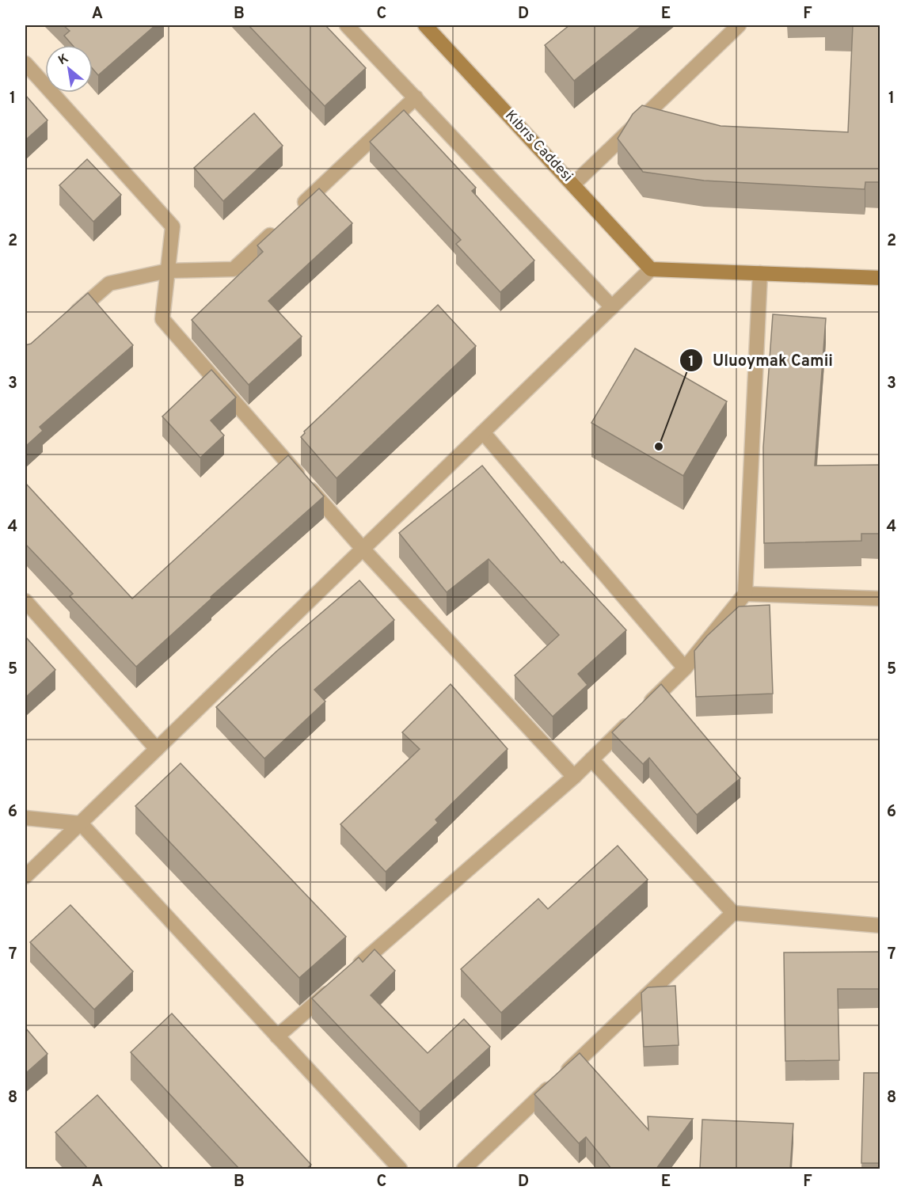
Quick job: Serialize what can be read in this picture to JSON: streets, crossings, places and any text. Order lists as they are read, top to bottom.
{
  "streets": {
    "street": ["Kıbrıs Caddesi"]
  },
  "places": ["Uluoymak Camii"],
  "north": "top left",
  "grid": {
    "columns": [
      "A",
      "B",
      "C",
      "D",
      "E",
      "F"
    ],
    "rows": [
      "1",
      "2",
      "3",
      "4",
      "5",
      "6",
      "7",
      "8"
    ]
  }
}
